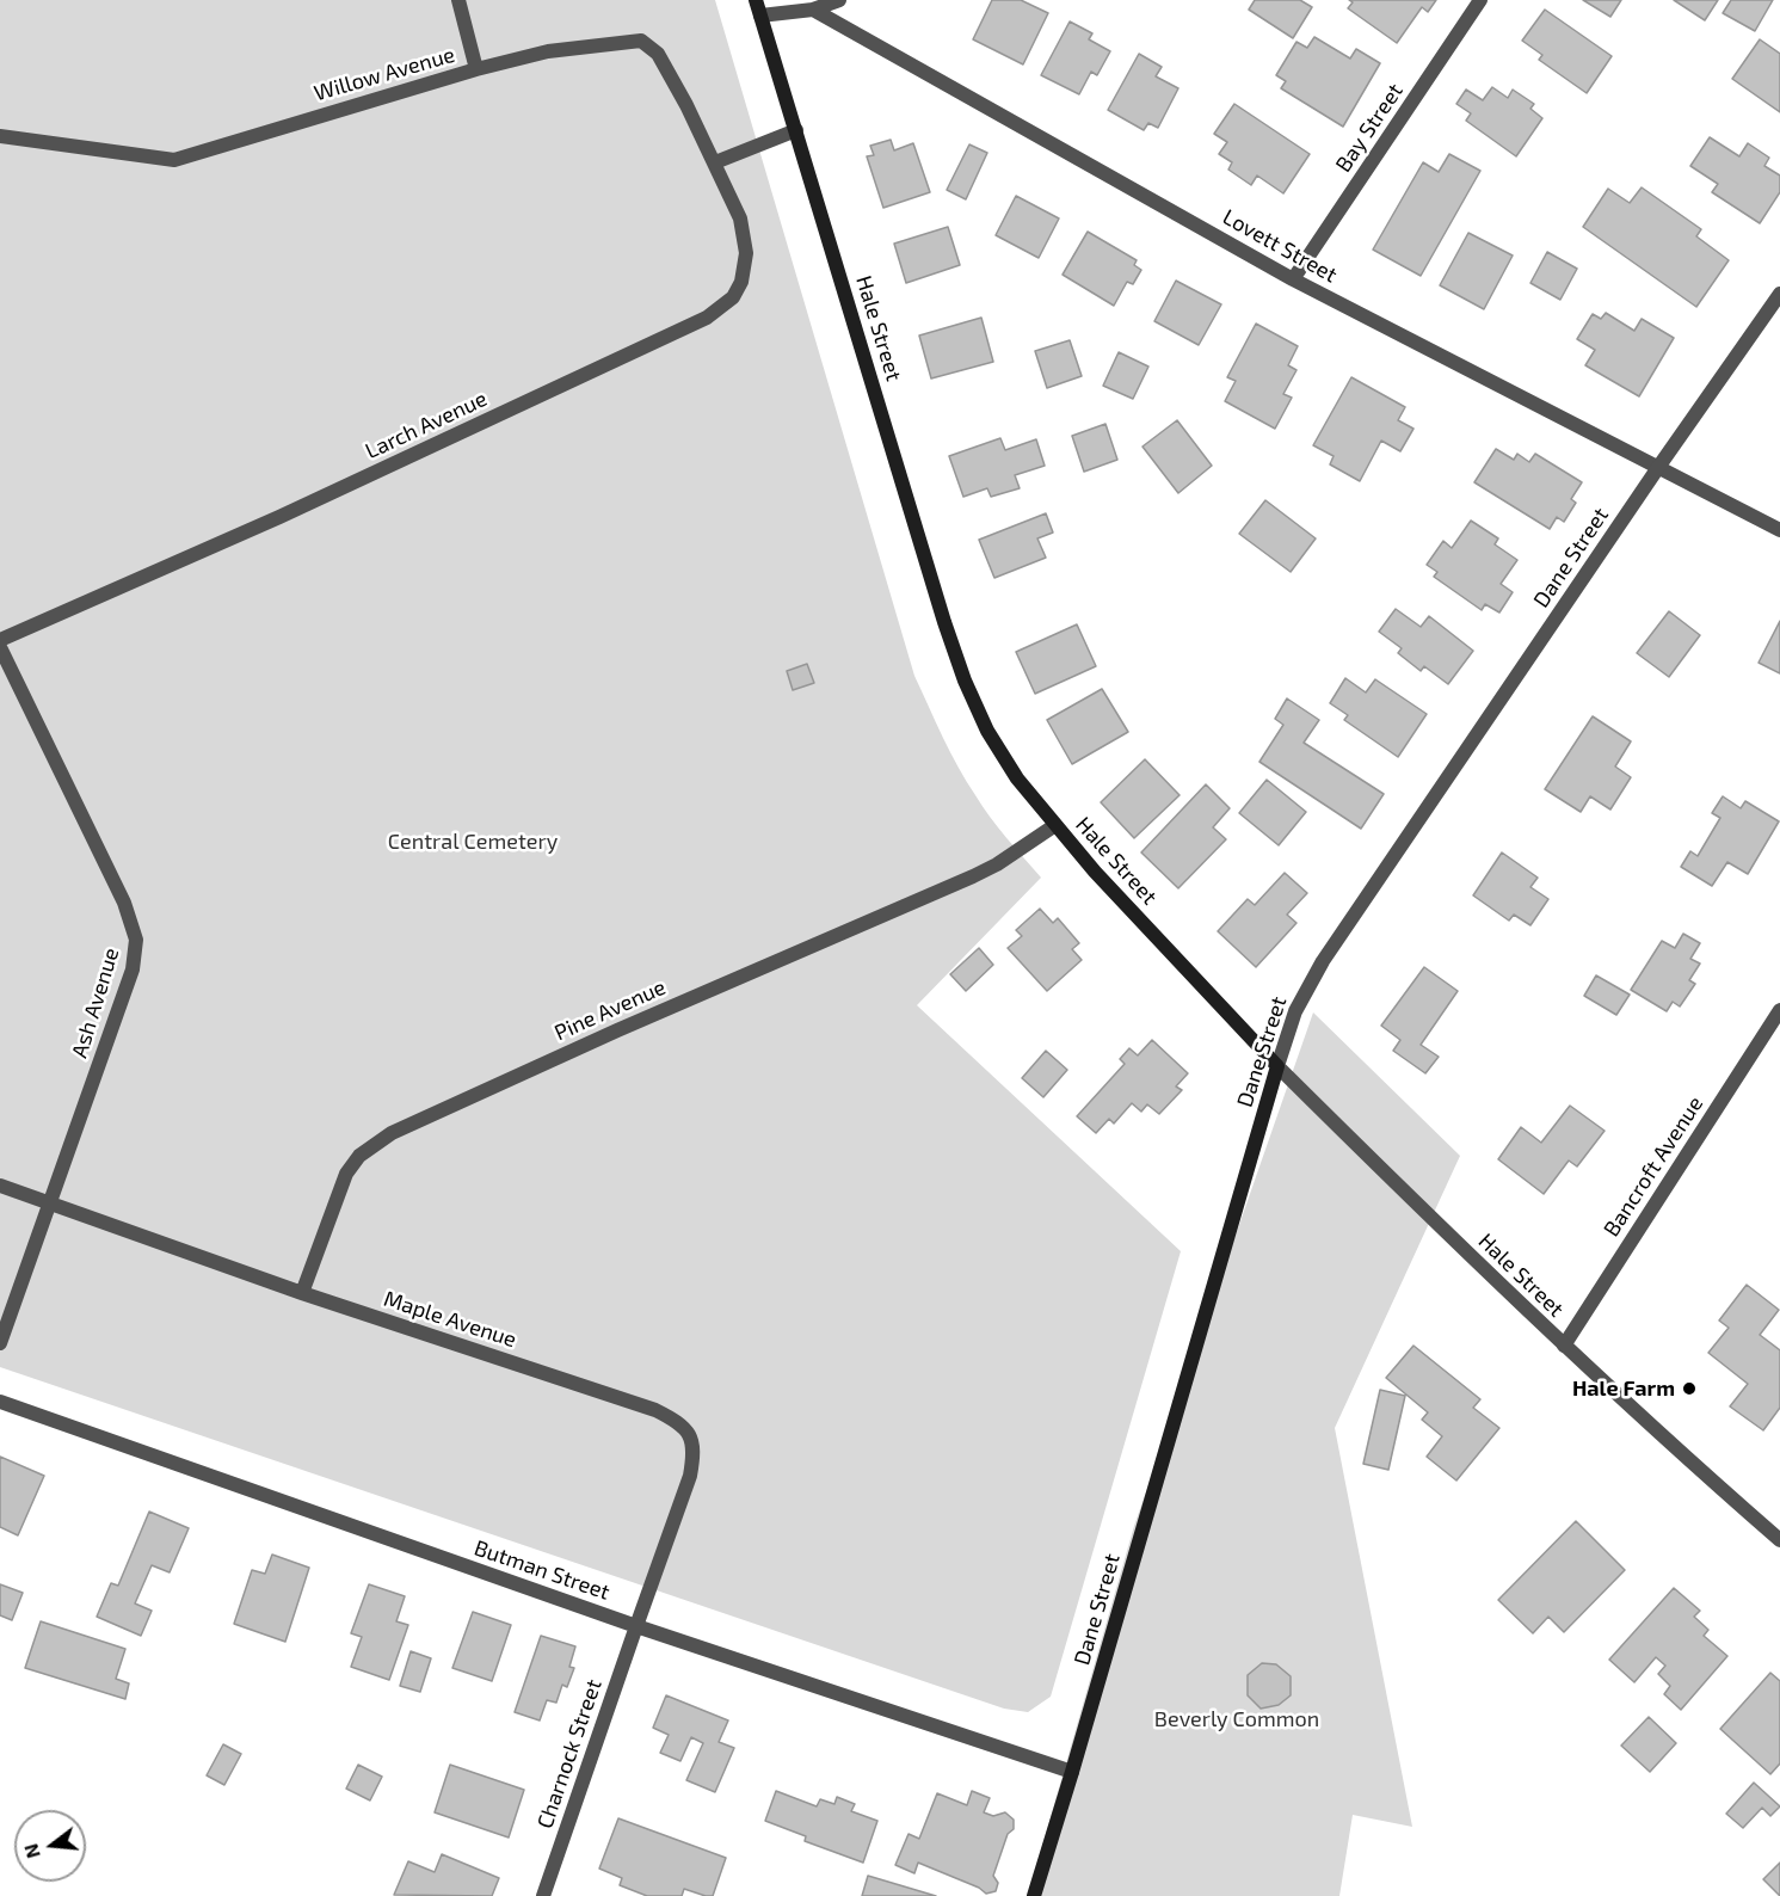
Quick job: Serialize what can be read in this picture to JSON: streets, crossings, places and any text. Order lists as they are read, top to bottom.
{
  "streets": {
    "main road": ["Hale Street", "Dane Street"],
    "street": [
      "Willow Avenue",
      "Bay Street",
      "Lovett Street",
      "Larch Avenue",
      "Ash Avenue",
      "Pine Avenue",
      "Bancroft Avenue",
      "Maple Avenue",
      "Butman Street",
      "Charnock Street"
    ]
  },
  "crossings": [
    ["Willow Avenue", "Larch Avenue"],
    ["Bay Street", "Lovett Street"],
    ["Lovett Street", "Dane Street"],
    ["Hale Street", "Dane Street"],
    ["Hale Street", "Pine Avenue"],
    ["Hale Street", "Bancroft Avenue"],
    ["Dane Street", "Butman Street"],
    ["Ash Avenue", "Maple Avenue"],
    ["Pine Avenue", "Maple Avenue"],
    ["Maple Avenue", "Butman Street"],
    ["Maple Avenue", "Charnock Street"],
    ["Butman Street", "Charnock Street"]
  ],
  "parks": ["Central Cemetery", "Beverly Common"],
  "places": ["Hale Farm"],
  "north": "left"
}
